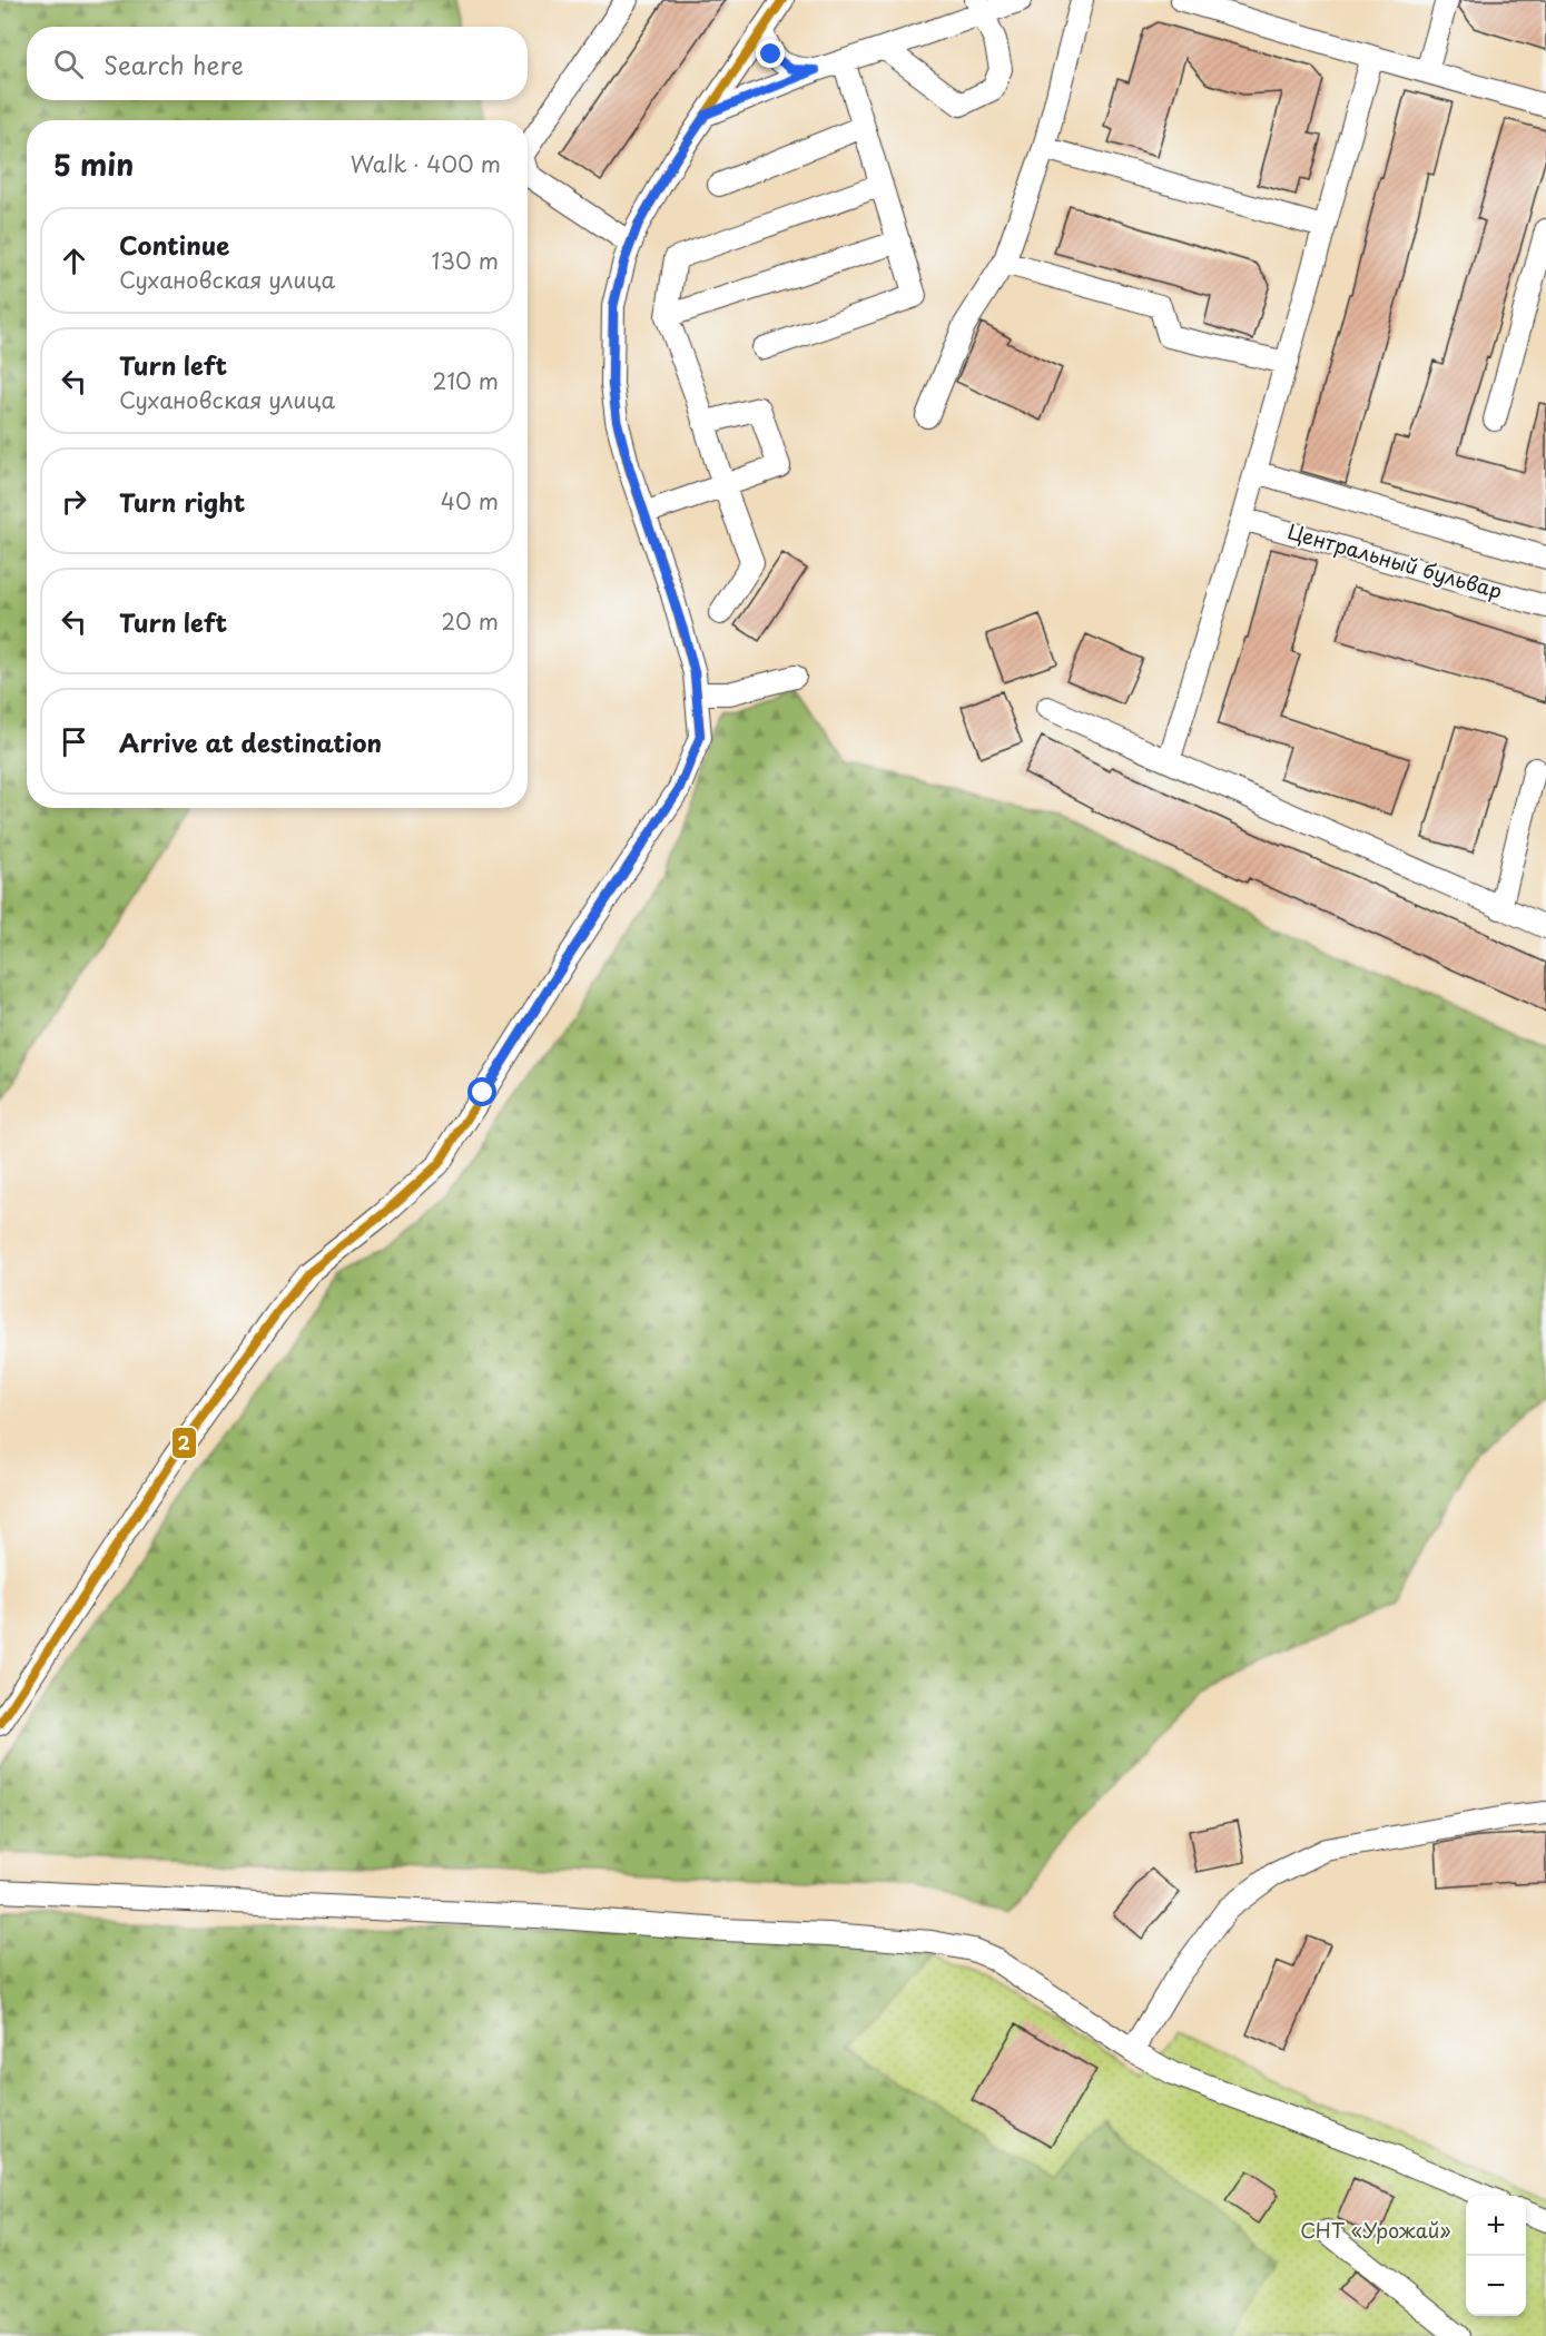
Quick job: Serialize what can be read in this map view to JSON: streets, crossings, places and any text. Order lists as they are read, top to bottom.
{
  "streets": {
    "street": ["Центральный бульвар"]
  },
  "parks": ["СНТ «Урожай»"],
  "lines": ["transit line 2"],
  "page": {
    "search": "Search here",
    "heading": ["5 min", "Walk · 400 m"],
    "list": [
      ["Continue", "Сухановская улица", "130 m"],
      ["Turn left", "Сухановская улица", "210 m"],
      ["Turn right", "40 m"],
      ["Turn left", "20 m"],
      "Arrive at destination"
    ],
    "map_buttons": ["+", "−"]
  }
}
